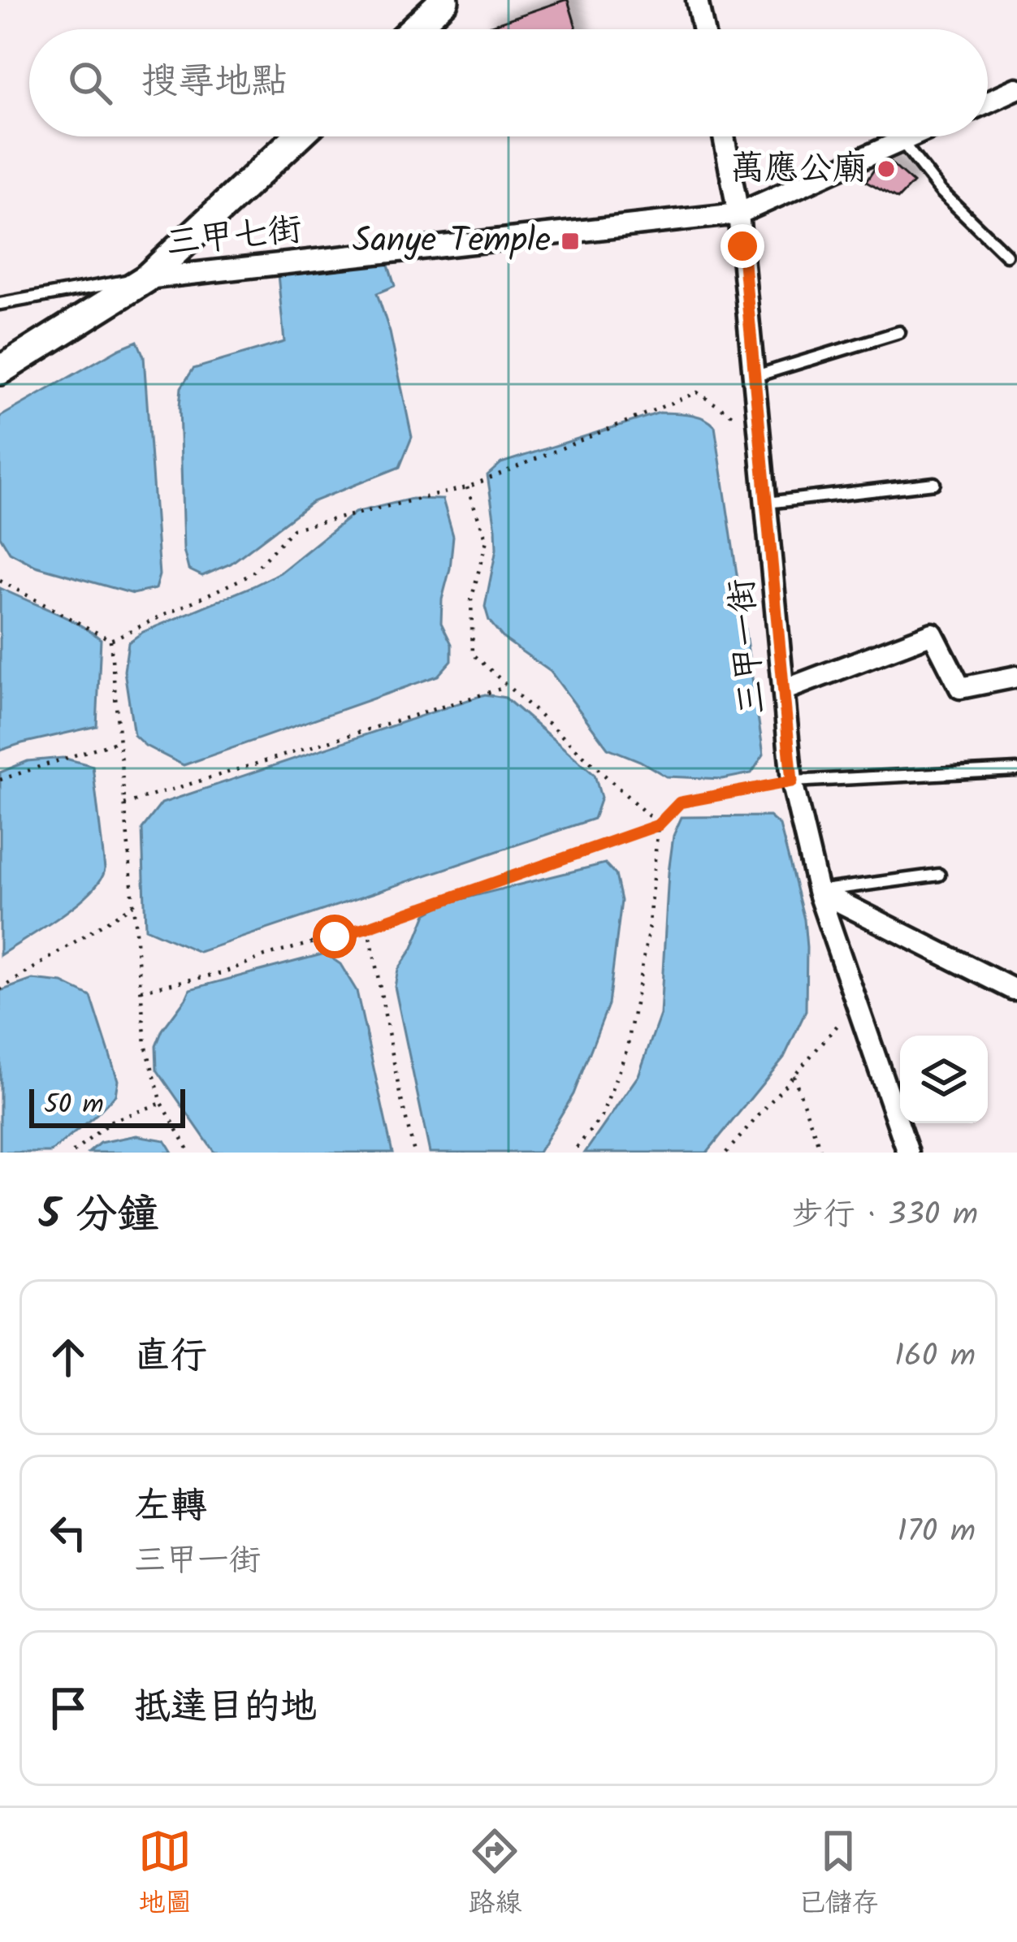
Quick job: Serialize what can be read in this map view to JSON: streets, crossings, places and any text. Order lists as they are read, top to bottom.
{
  "streets": {
    "street": ["三甲七街", "三甲一街"]
  },
  "crossings": [
    ["三甲七街", "三甲一街"]
  ],
  "places": {
    "other": ["萬應公廟"],
    "transit": ["Sanye Temple"]
  },
  "scale_bar": "50 m",
  "page": {
    "search": "搜尋地點",
    "scale": "50 m",
    "heading": ["5 分鐘", "步行 · 330 m"],
    "list": [
      ["直行", "160 m"],
      ["左轉", "三甲一街", "170 m"],
      "抵達目的地"
    ],
    "nav": ["地圖", "路線", "已儲存"]
  }
}
